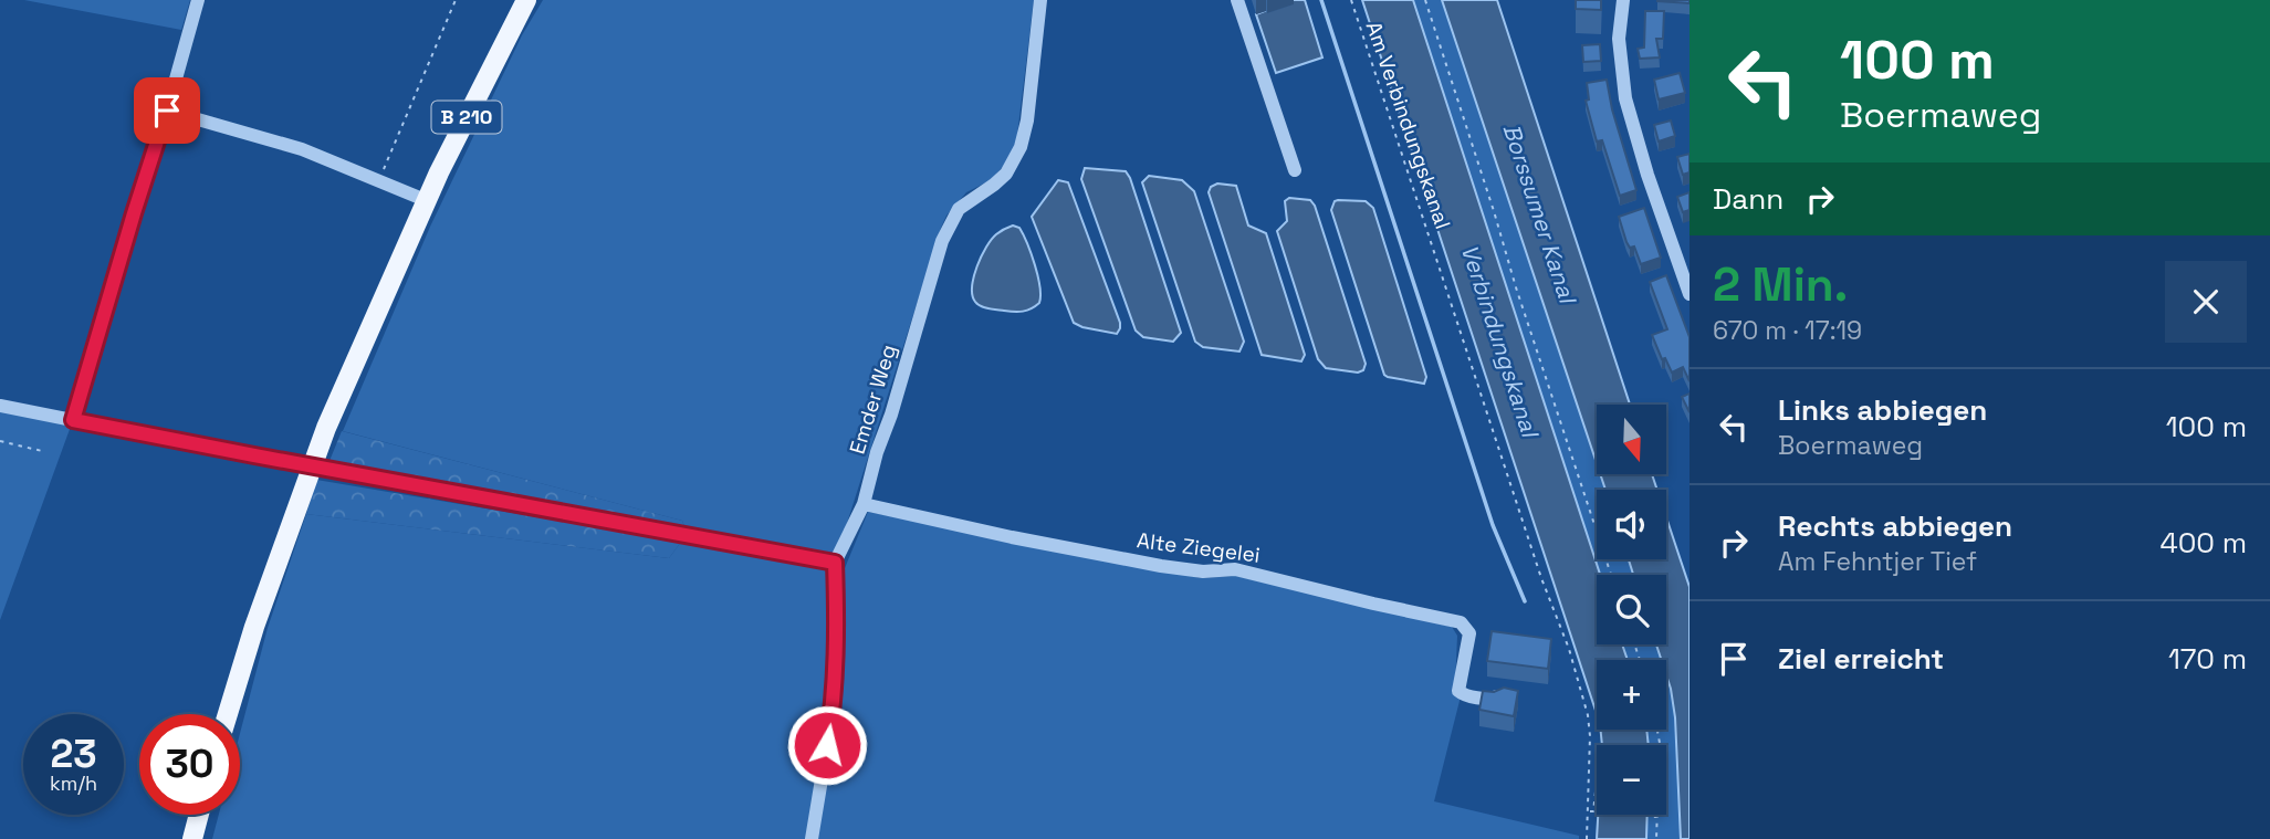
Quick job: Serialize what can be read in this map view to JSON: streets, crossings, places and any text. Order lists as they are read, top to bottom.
{
  "streets": {
    "main road": ["B 210"],
    "street": ["Emder Weg", "Alte Ziegelei"],
    "path": ["Am Verbindungskanal"]
  },
  "crossings": [
    ["Emder Weg", "Alte Ziegelei"]
  ],
  "water": ["Borssumer Kanal", "Verbindungskanal"],
  "north": "bottom",
  "page": {
    "turn": ["100 m", "Boermaweg"],
    "then": "Dann",
    "heading": ["2 Min.", "670 m · 17:19"],
    "list": [
      {
        "name": "Links abbiegen",
        "note": "Boermaweg",
        "value": "100 m"
      },
      {
        "name": "Rechts abbiegen",
        "note": "Am Fehntjer Tief",
        "value": "400 m"
      },
      {
        "name": "Ziel erreicht",
        "value": "170 m"
      }
    ],
    "map_buttons": ["+", "−"],
    "speed": "23 km/h",
    "limit": "30"
  }
}
